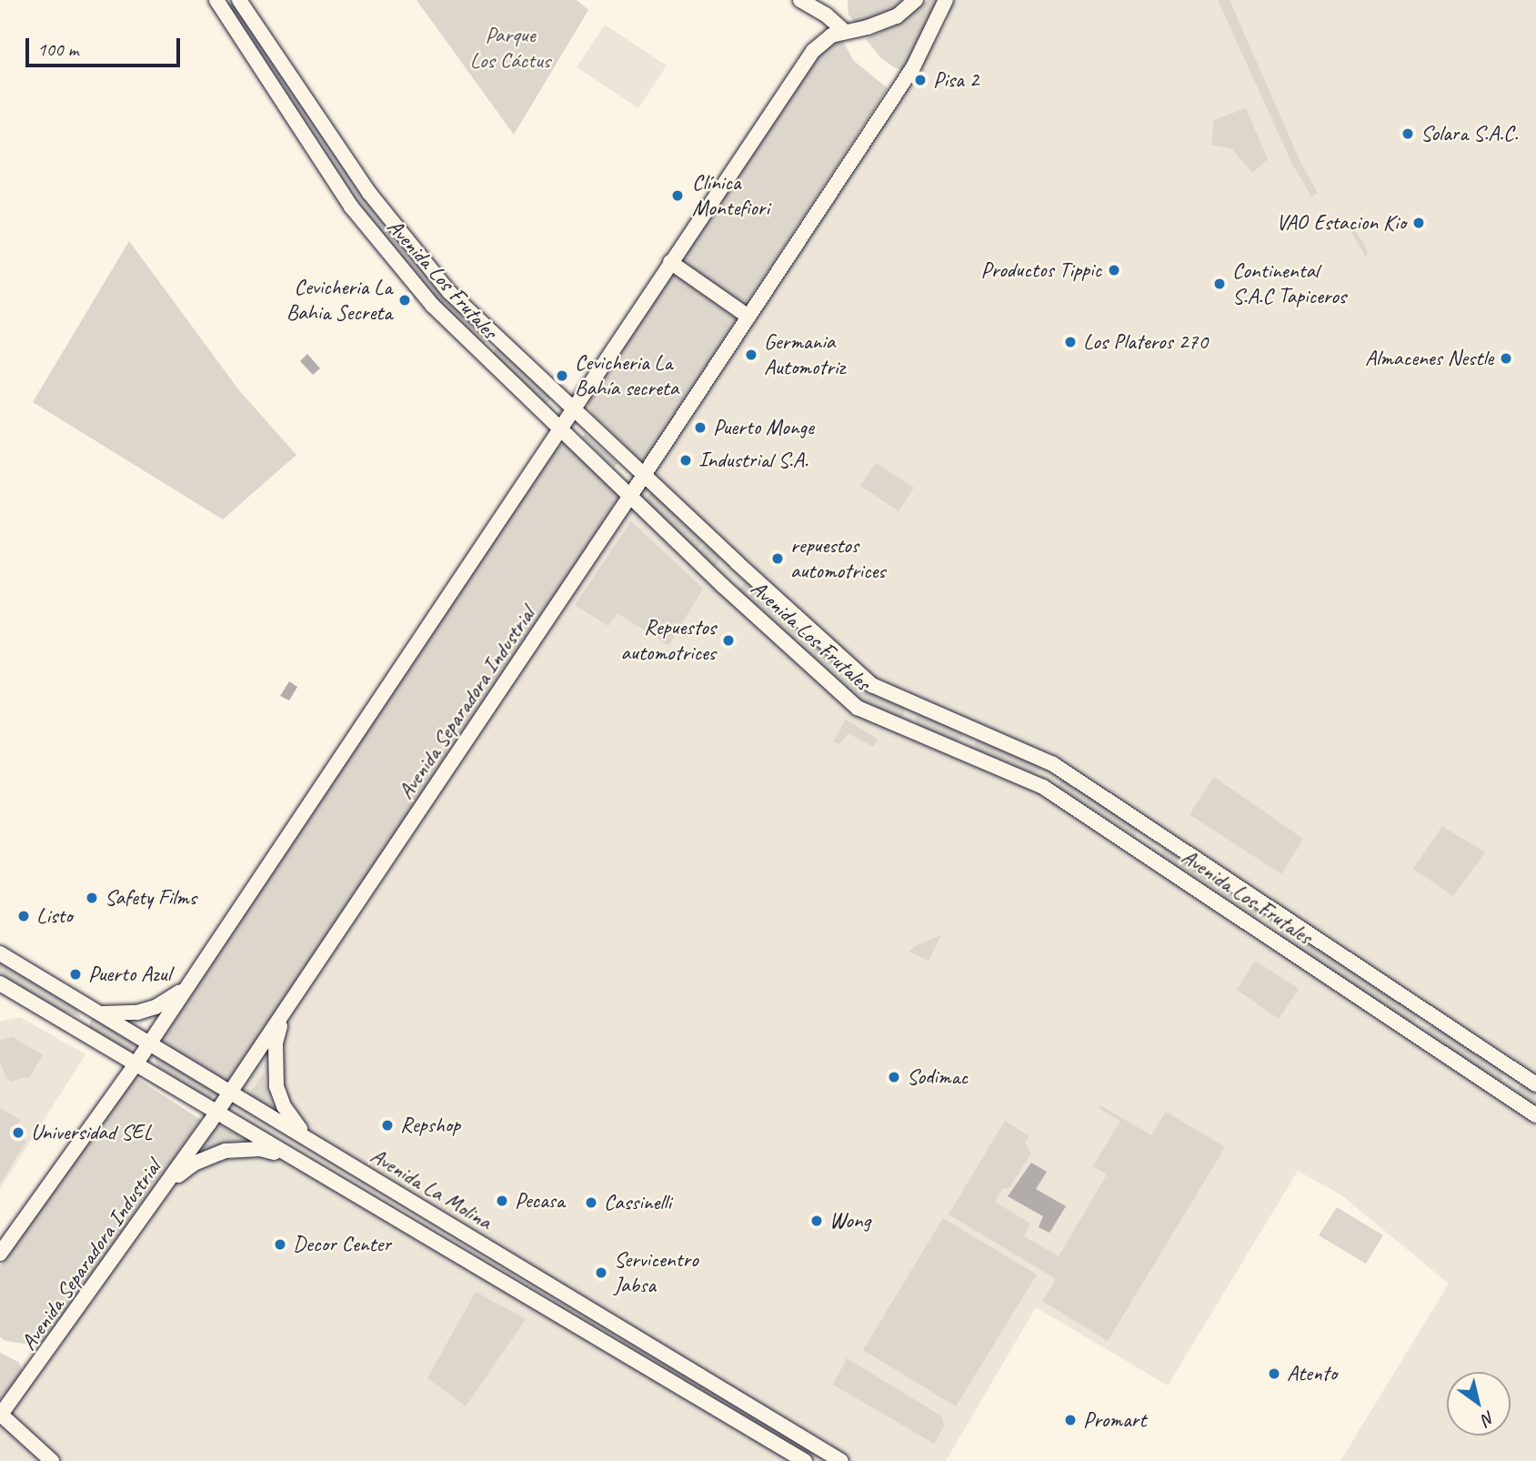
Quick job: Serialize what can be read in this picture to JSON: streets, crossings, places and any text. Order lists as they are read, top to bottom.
{
  "streets": {
    "main road": ["Avenida Los Frutales", "Avenida Separadora Industrial", "Avenida La Molina"]
  },
  "crossings": [
    ["Avenida Los Frutales", "Avenida Separadora Industrial"],
    ["Avenida Separadora Industrial", "Avenida La Molina"]
  ],
  "parks": ["Parque Los Cáctus"],
  "places": [
    "Pisa 2",
    "Solara S.A.C.",
    "Clínica Montefiori",
    "VAO Estacion Kio",
    "Productos Tippic",
    "Continental S.A.C Tapiceros",
    "Cevicheria La Bahia Secreta",
    "Los Plateros 270",
    "Germania Automotriz",
    "Almacenes Nestle",
    "Cevicheria La Bahía secreta",
    "Puerto Monge",
    "Industrial S.A.",
    "repuestos automotrices",
    "Repuestos automotrices",
    "Safety Films",
    "Listo",
    "Puerto Azul",
    "Sodimac",
    "Repshop",
    "Universidad SEL",
    "Pecasa",
    "Cassinelli",
    "Wong",
    "Decor Center",
    "Servicentro Jabsa",
    "Atento",
    "Promart"
  ],
  "scale_bar": "100 m",
  "north": "bottom right"
}
